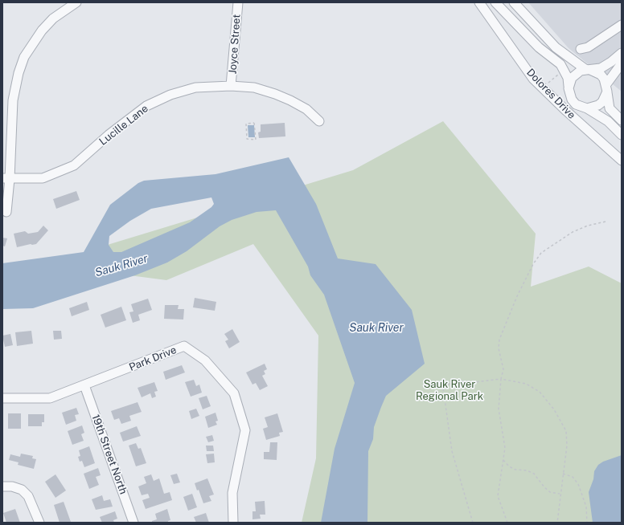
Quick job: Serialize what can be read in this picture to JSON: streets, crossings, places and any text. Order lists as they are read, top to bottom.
{
  "streets": {
    "street": [
      "Joyce Street",
      "Dolores Drive",
      "Lucille Lane",
      "Park Drive",
      "19th Street North"
    ]
  },
  "crossings": [
    ["Joyce Street", "Lucille Lane"],
    ["Park Drive", "19th Street North"]
  ],
  "water": ["Sauk River"],
  "parks": ["Sauk River Regional Park"]
}
